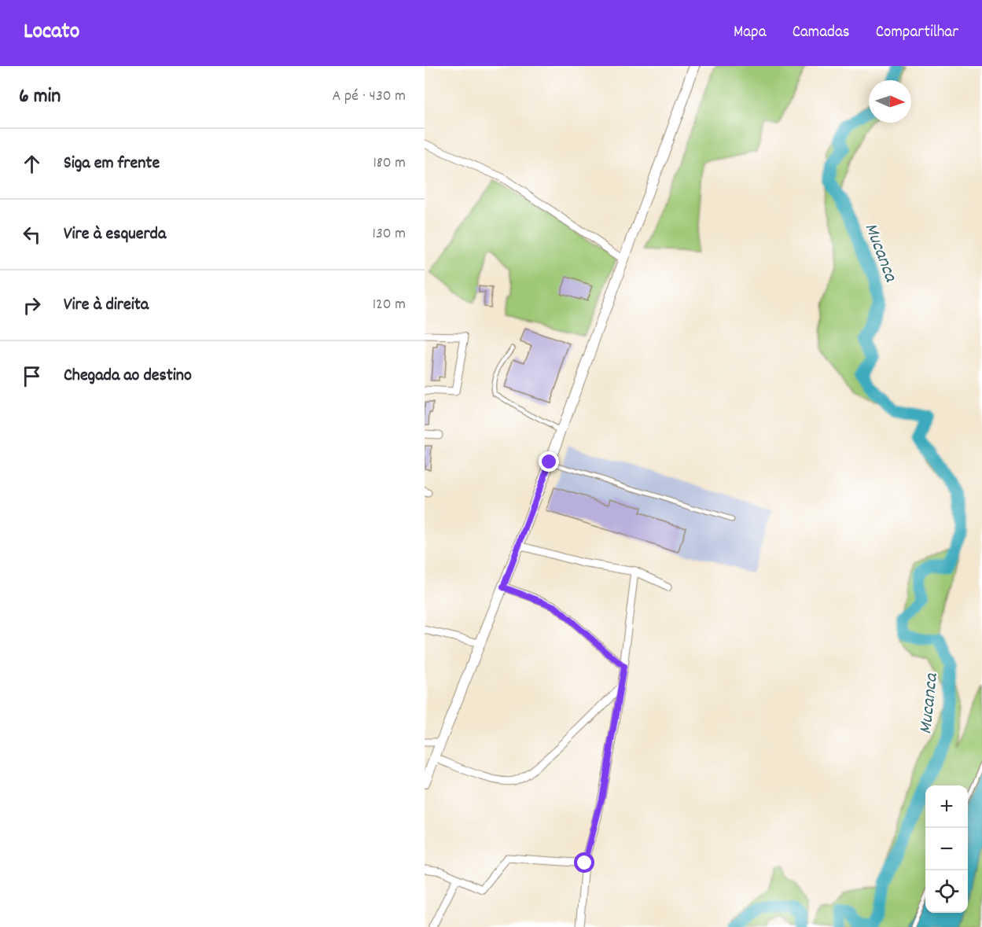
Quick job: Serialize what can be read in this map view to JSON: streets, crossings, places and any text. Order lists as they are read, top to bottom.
{
  "water": ["Mucanca"],
  "north": "right",
  "page": {
    "header": "Locato",
    "nav": ["Mapa", "Camadas", "Compartilhar"],
    "heading": ["6 min", "A pé · 430 m"],
    "list": [
      ["Siga em frente", "180 m"],
      ["Vire à esquerda", "130 m"],
      ["Vire à direita", "120 m"],
      "Chegada ao destino"
    ],
    "map_buttons": ["+", "−"]
  }
}
